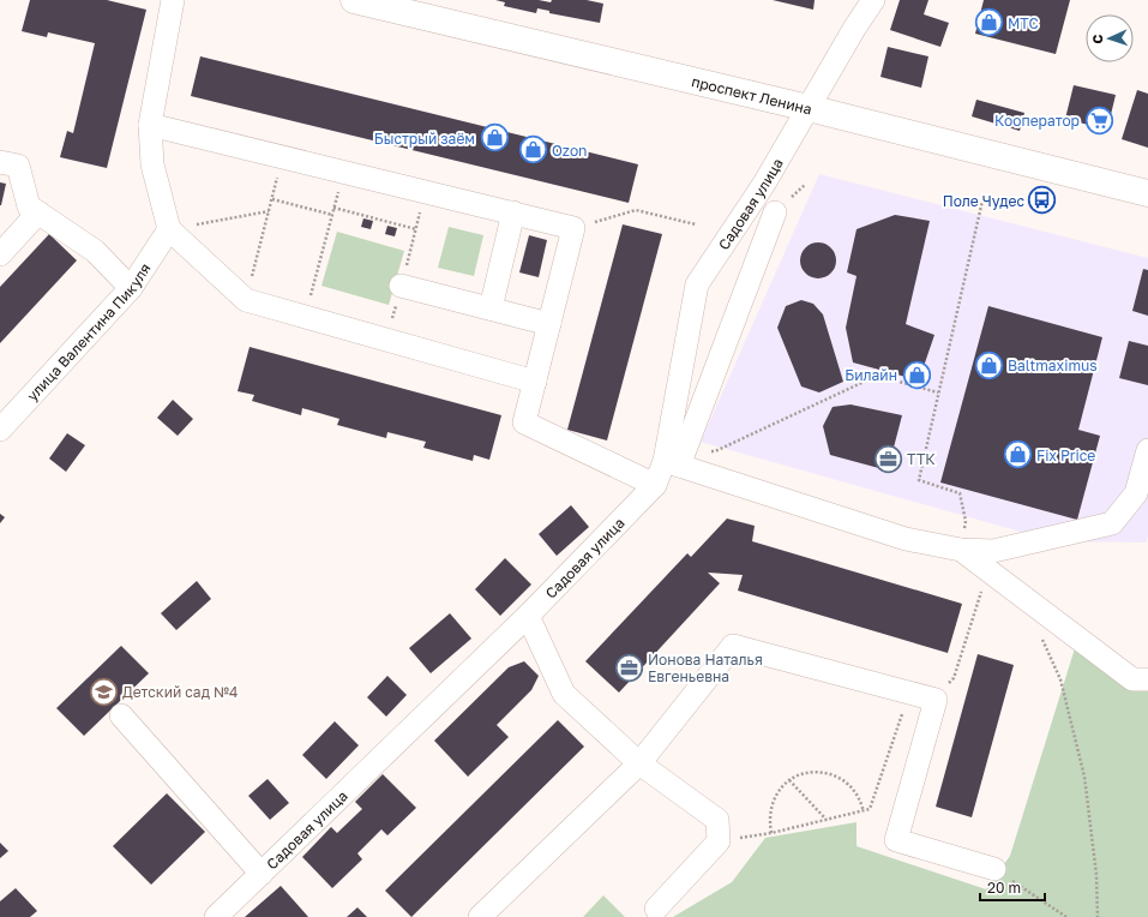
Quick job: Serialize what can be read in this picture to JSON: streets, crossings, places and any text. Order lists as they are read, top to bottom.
{
  "streets": {
    "main road": ["проспект Ленина"],
    "street": ["Садовая улица", "улица Валентина Пикуля"]
  },
  "crossings": [
    ["проспект Ленина", "Садовая улица"]
  ],
  "places": {
    "shop": [
      "МТС",
      "Быстрый заём",
      "Ozon",
      "Baltmaximus",
      "Билайн",
      "Fix Price"
    ],
    "supermarket": ["Кооператор"],
    "bus stop": ["Поле Чудес"],
    "office": ["ТТК", "Ионова Наталья Евгеньевна"],
    "school or university": ["Детский сад №4"]
  },
  "scale_bar": "20 m",
  "north": "left"
}
